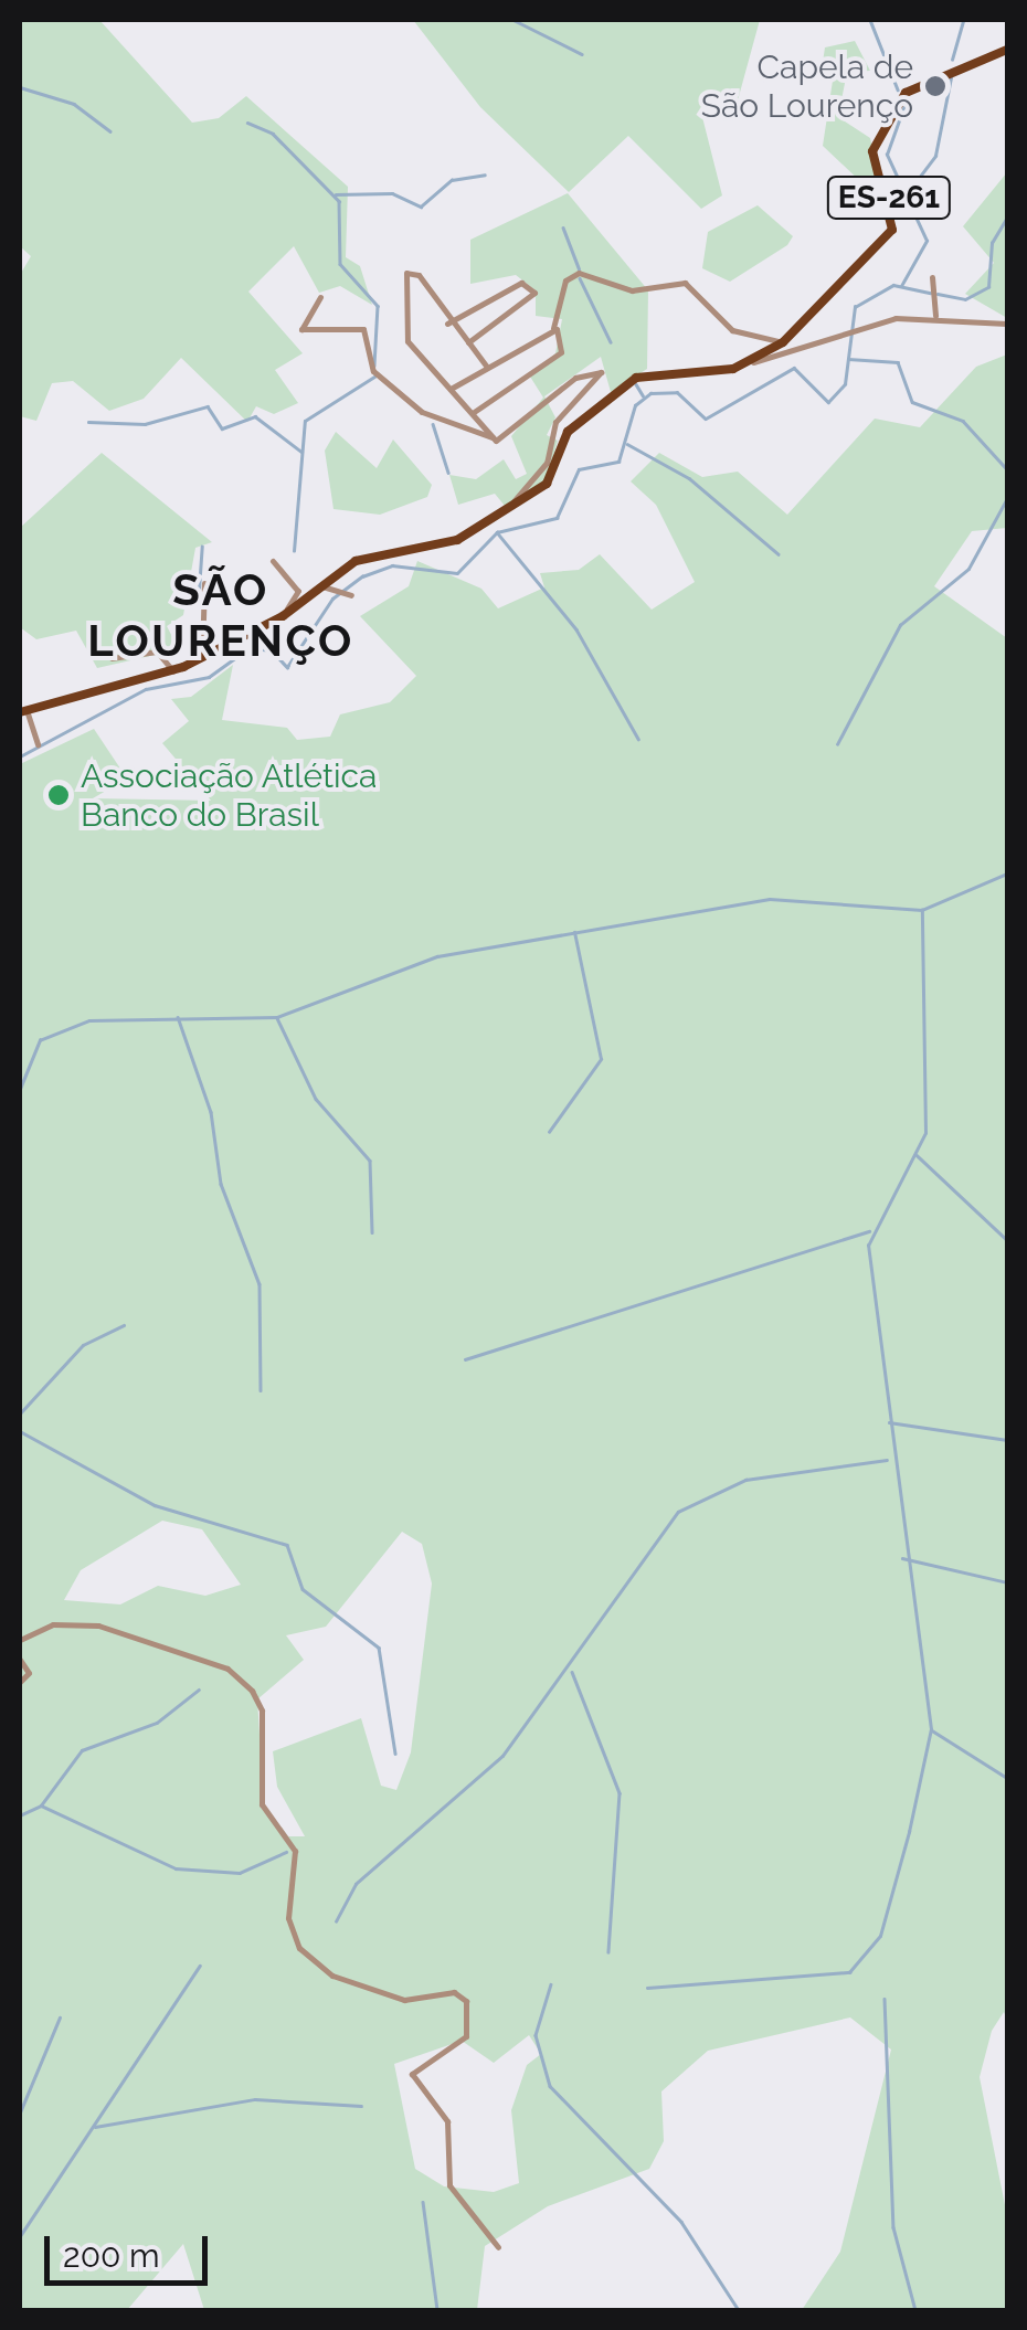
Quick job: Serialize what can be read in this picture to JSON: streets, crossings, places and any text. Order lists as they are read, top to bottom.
{
  "streets": {
    "main road": ["ES-261"]
  },
  "districts": ["SÃO LOURENÇO"],
  "places": ["Capela de São Lourenço", "Associação Atlética Banco do Brasil"],
  "scale_bar": "200 m"
}
